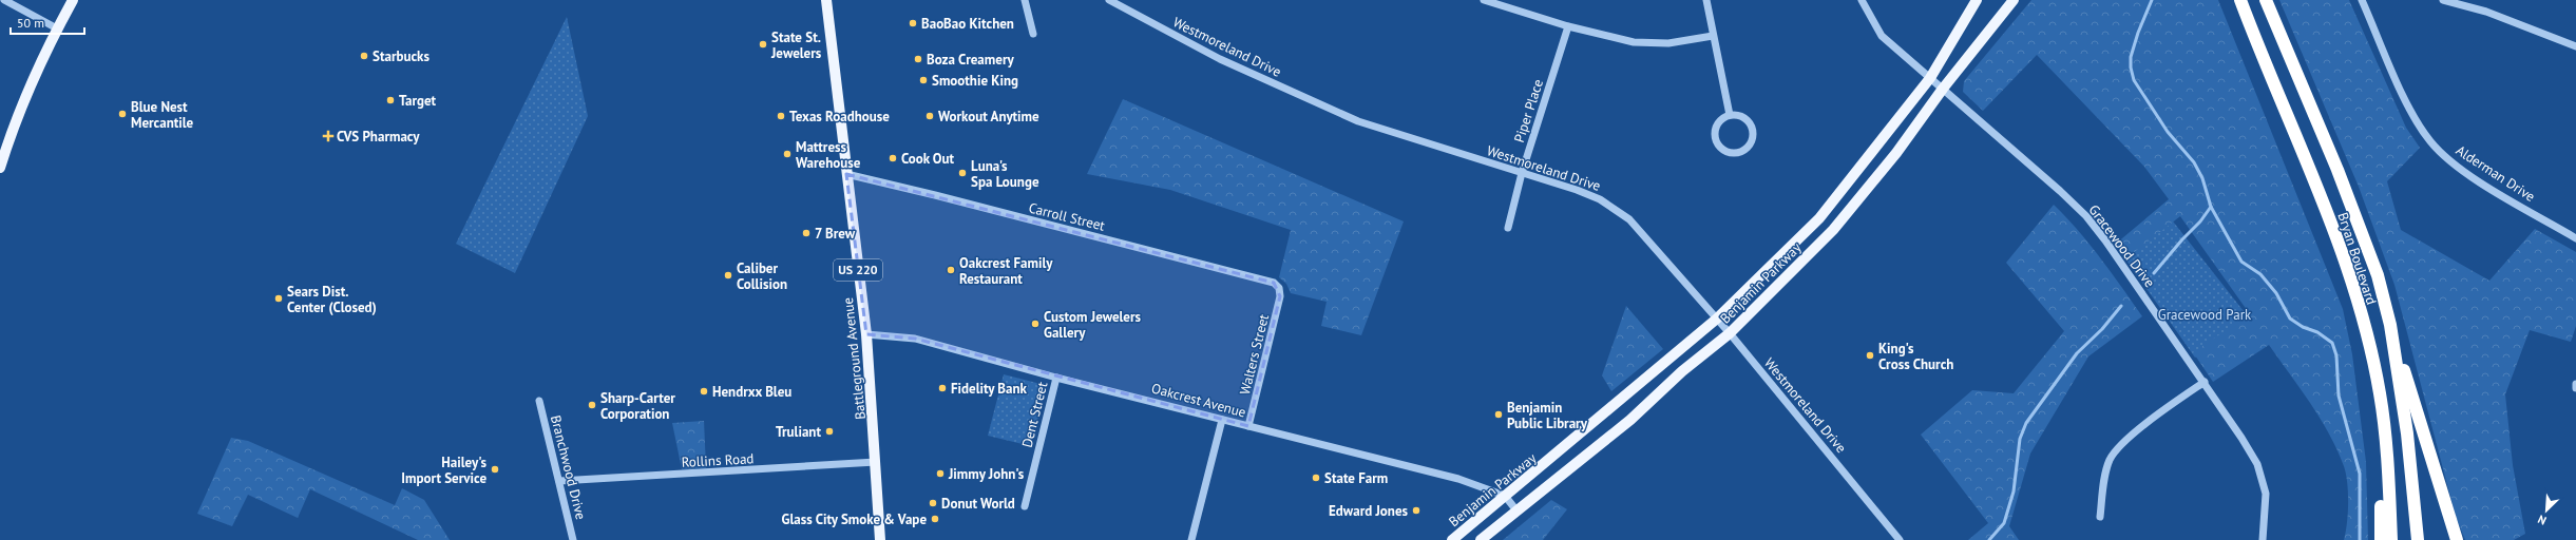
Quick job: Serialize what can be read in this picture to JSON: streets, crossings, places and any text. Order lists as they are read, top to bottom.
{
  "streets": {
    "highway": ["Bryan Boulevard"],
    "main road": ["US 220", "Benjamin Parkway", "Battleground Avenue"],
    "street": [
      "Westmoreland Drive",
      "Piper Place",
      "Alderman Drive",
      "Carroll Street",
      "Gracewood Drive",
      "Walters Street",
      "Oakcrest Avenue",
      "Dent Street",
      "Rollins Road",
      "Branchwood Drive"
    ]
  },
  "crossings": [
    ["Westmoreland Drive", "Piper Place"],
    ["Westmoreland Drive", "Benjamin Parkway"],
    ["Carroll Street", "Walters Street"],
    ["Carroll Street", "Battleground Avenue"],
    ["Gracewood Drive", "Benjamin Parkway"],
    ["Benjamin Parkway", "Oakcrest Avenue"],
    ["Walters Street", "Oakcrest Avenue"],
    ["Battleground Avenue", "Oakcrest Avenue"],
    ["Battleground Avenue", "Rollins Road"],
    ["Oakcrest Avenue", "Dent Street"],
    ["Rollins Road", "Branchwood Drive"]
  ],
  "parks": ["Gracewood Park"],
  "places": {
    "other": [
      "BaoBao Kitchen",
      "State St. Jewelers",
      "Starbucks",
      "Boza Creamery",
      "Smoothie King",
      "Target",
      "Blue Nest Mercantile",
      "Texas Roadhouse",
      "Workout Anytime",
      "Mattress Warehouse",
      "Cook Out",
      "Luna's Spa Lounge",
      "7 Brew",
      "Oakcrest Family Restaurant",
      "Caliber Collision",
      "Sears Dist. Center (Closed)",
      "Custom Jewelers Gallery",
      "King's Cross Church",
      "Fidelity Bank",
      "Hendrxx Bleu",
      "Sharp-Carter Corporation",
      "Benjamin Public Library",
      "Truliant",
      "Hailey's Import Service",
      "Jimmy John's",
      "State Farm",
      "Donut World",
      "Edward Jones",
      "Glass City Smoke & Vape"
    ],
    "health": ["CVS Pharmacy"]
  },
  "scale_bar": "50 m",
  "north": "bottom left"
}
